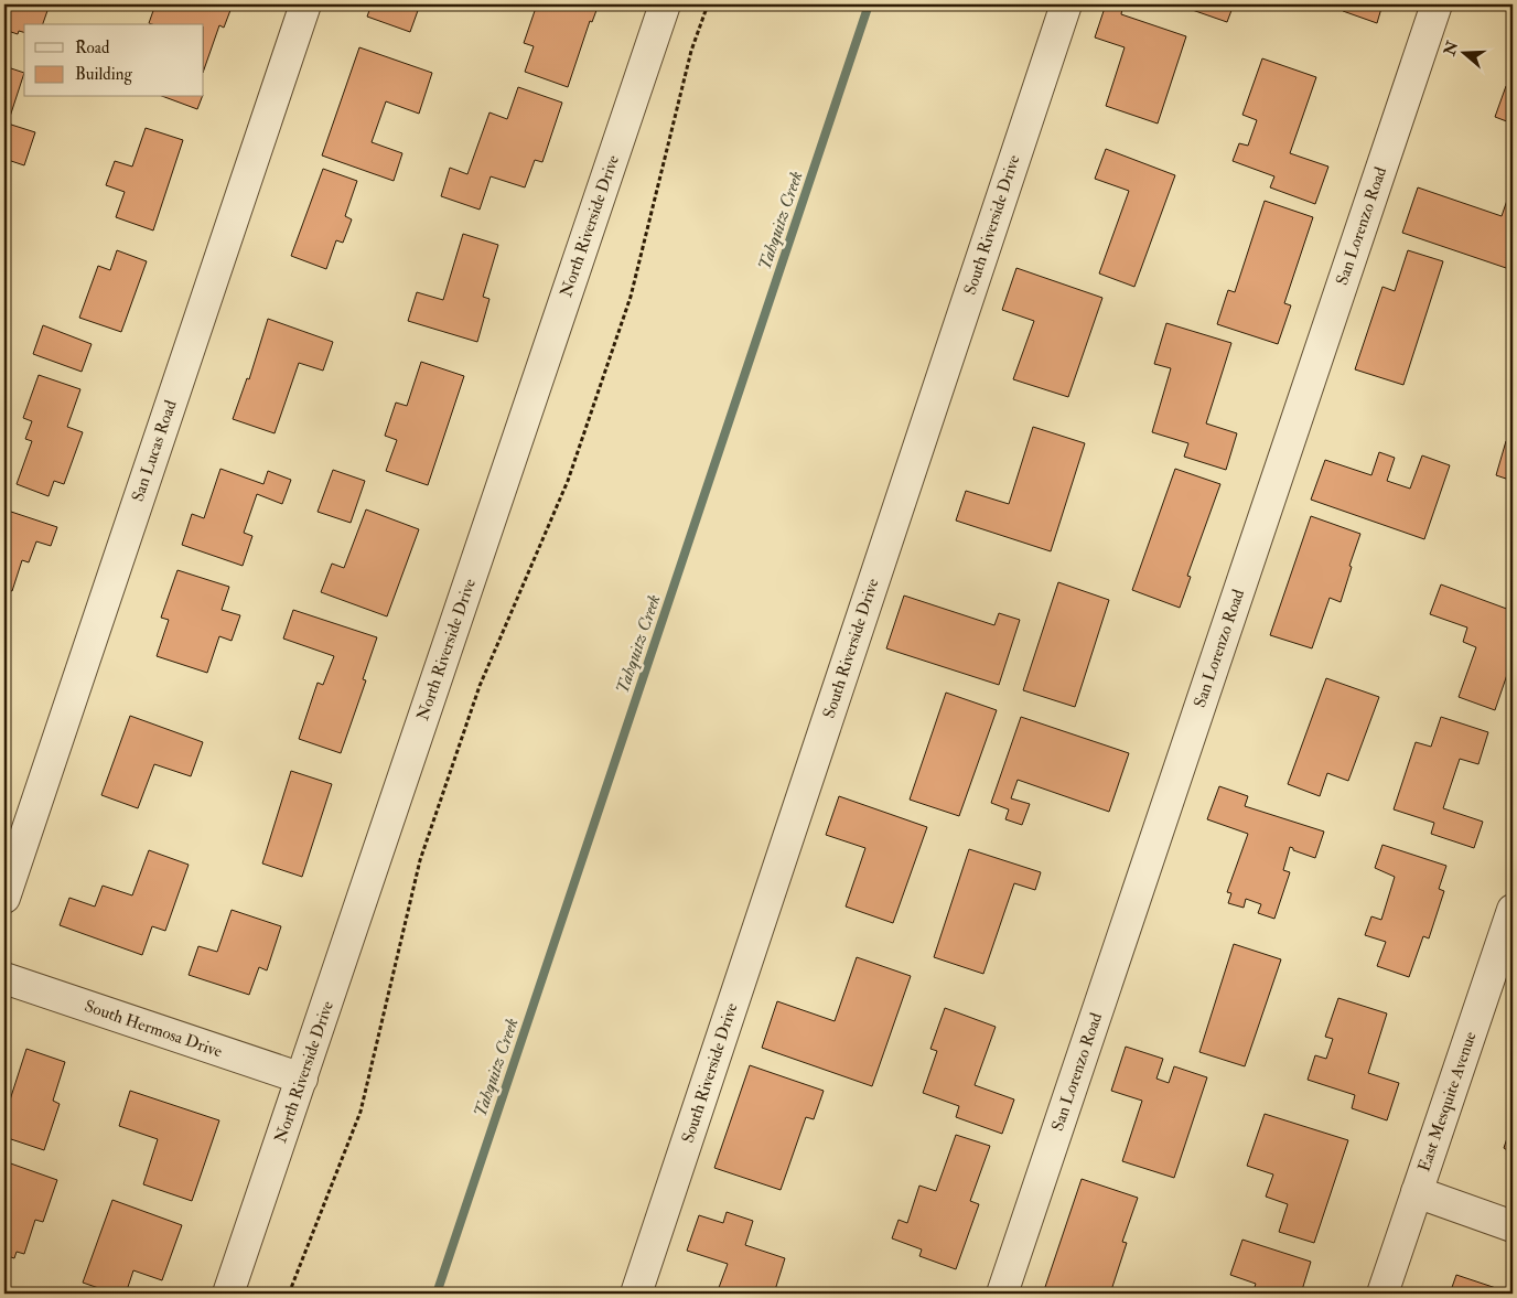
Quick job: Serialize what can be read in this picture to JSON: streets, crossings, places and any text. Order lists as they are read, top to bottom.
{
  "streets": {
    "street": [
      "South Riverside Drive",
      "North Riverside Drive",
      "San Lorenzo Road",
      "San Lucas Road",
      "South Hermosa Drive",
      "East Mesquite Avenue"
    ]
  },
  "crossings": [
    ["North Riverside Drive", "South Hermosa Drive"]
  ],
  "water": ["Tahquitz Creek"],
  "legend": ["Road", "Building"],
  "north": "left"
}
